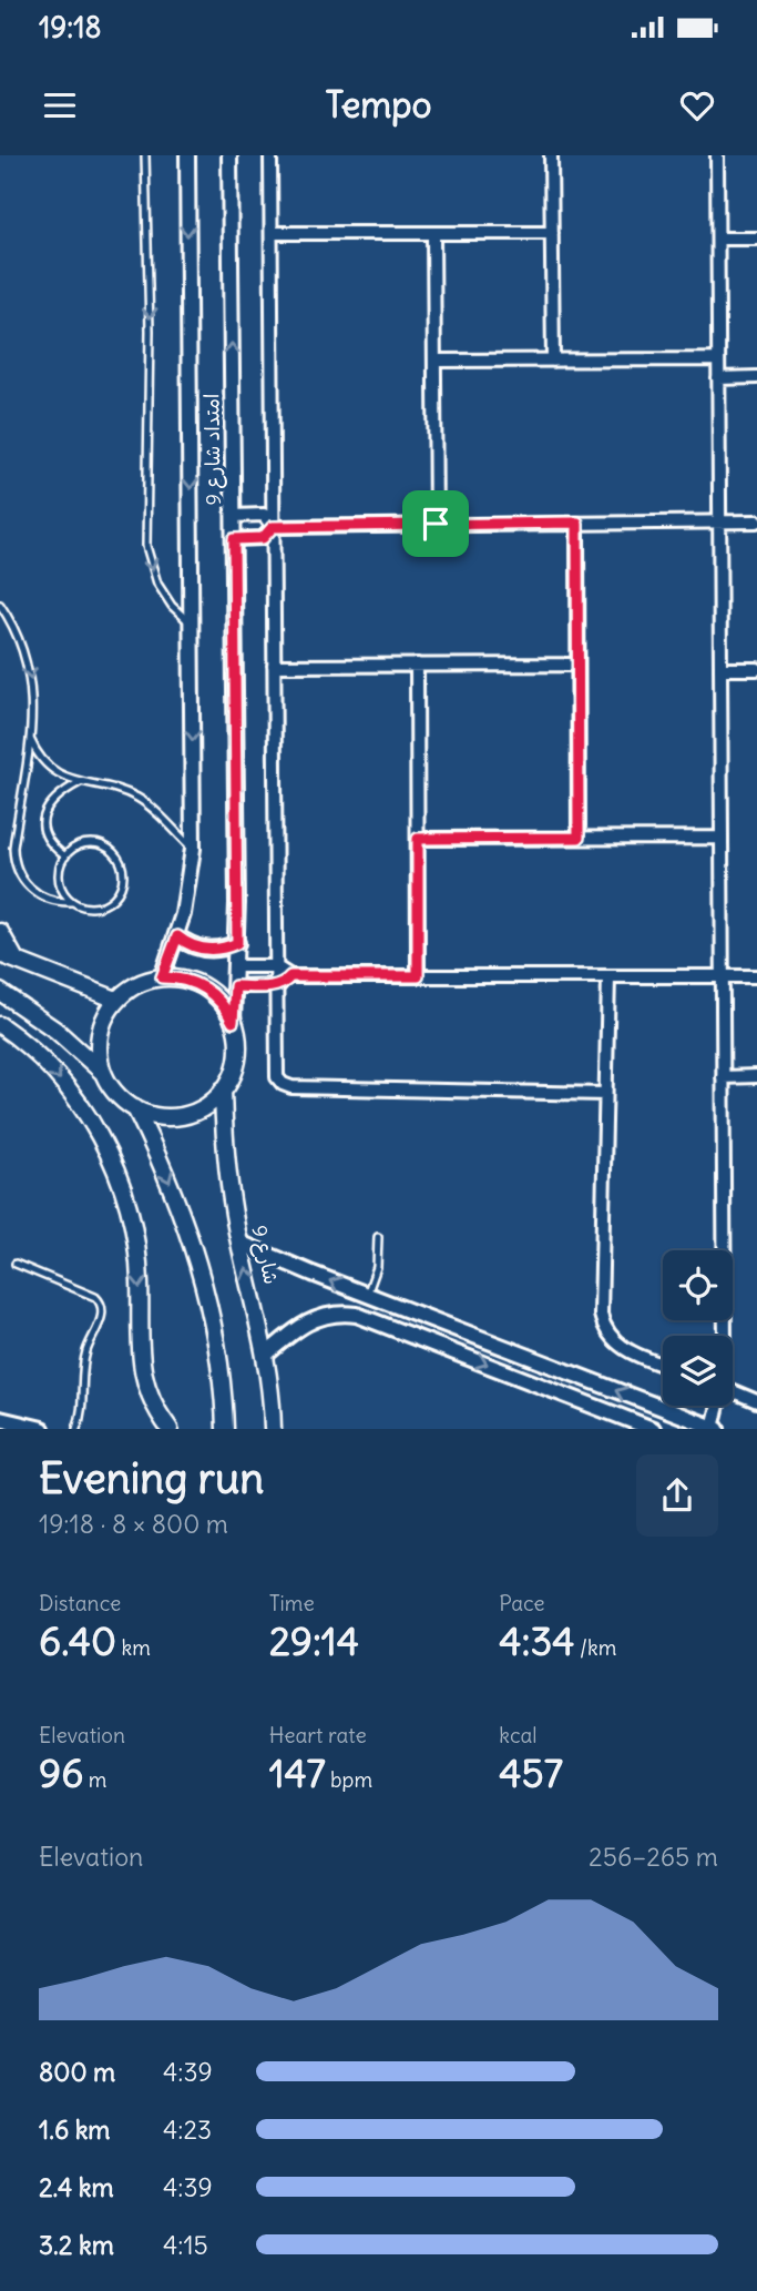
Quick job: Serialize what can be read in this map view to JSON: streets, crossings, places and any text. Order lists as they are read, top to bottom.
{
  "streets": {
    "main road": ["شارع 9"],
    "street": ["امتداد شارع 9"]
  },
  "crossings": [
    ["امتداد شارع 9", "شارع 9"]
  ],
  "page": {
    "status": "19:18",
    "header": "Tempo",
    "heading": ["Evening run", "19:18 · 8 × 800 m"],
    "stats": [
      ["Distance", "6.40 km"],
      ["Time", "29:14"],
      ["Pace", "4:34 /km"],
      ["Elevation", "96 m"],
      ["Heart rate", "147 bpm"],
      ["kcal", "457"]
    ],
    "chart": ["Elevation", "256–265 m"],
    "list": [
      {
        "name": "800 m",
        "note": "4:39"
      },
      {
        "name": "1.6 km",
        "note": "4:23"
      },
      {
        "name": "2.4 km",
        "note": "4:39"
      },
      {
        "name": "3.2 km",
        "note": "4:15"
      }
    ]
  }
}
